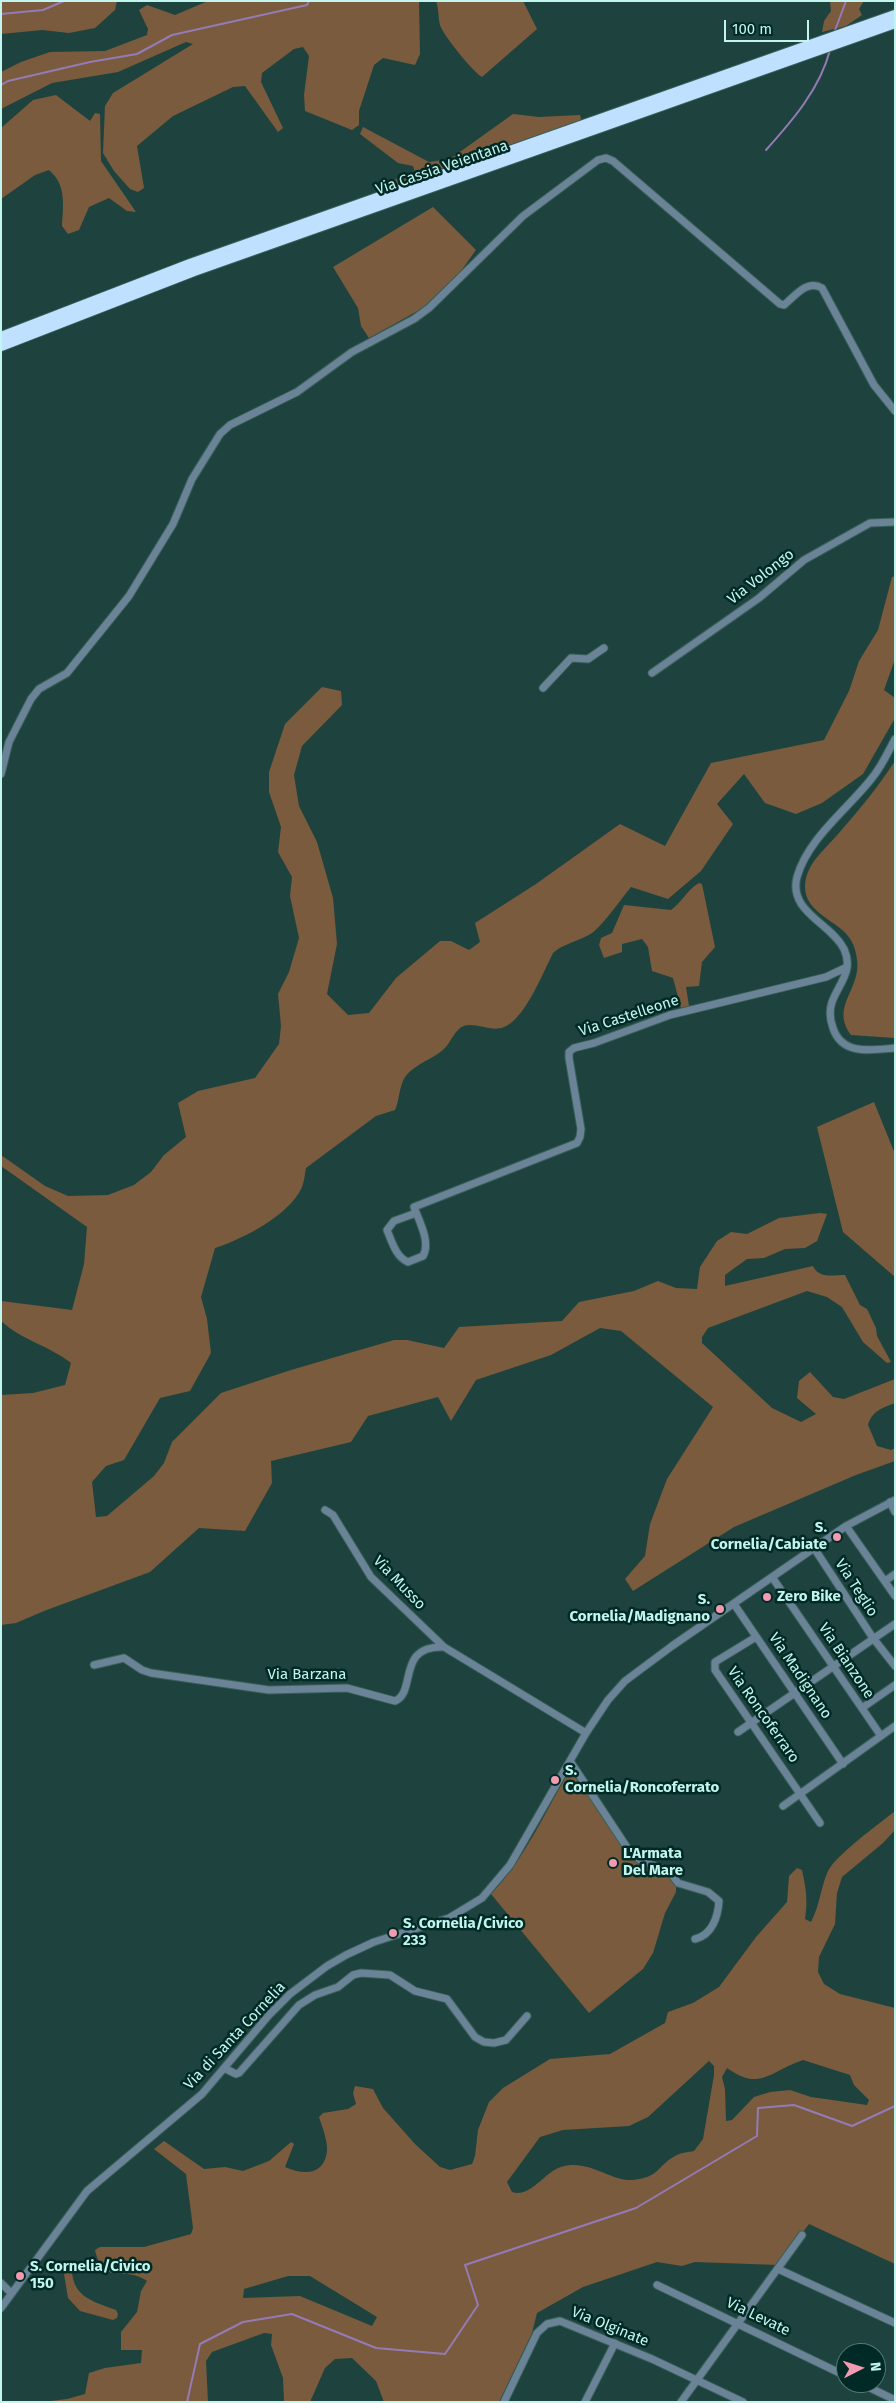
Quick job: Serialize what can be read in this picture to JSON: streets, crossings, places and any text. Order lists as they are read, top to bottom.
{
  "streets": {
    "highway": ["Via Cassia Veientana"],
    "street": [
      "Via Volongo",
      "Via Castelleone",
      "Via Musso",
      "Via Teglio",
      "Via Bianzone",
      "Via Barzana",
      "Via Madignano",
      "Via Roncoferraro",
      "Via di Santa Cornelia",
      "Via Levate",
      "Via Olginate"
    ]
  },
  "crossings": [
    ["Via Musso", "Via Barzana"],
    ["Via Teglio", "Via di Santa Cornelia"],
    ["Via Bianzone", "Via di Santa Cornelia"],
    ["Via Madignano", "Via Roncoferraro"],
    ["Via Madignano", "Via di Santa Cornelia"]
  ],
  "places": [
    "S. Cornelia/Cabiate",
    "Zero Bike",
    "S. Cornelia/Madignano",
    "S. Cornelia/Roncoferrato",
    "L'Armata Del Mare",
    "S. Cornelia/Civico 233",
    "S. Cornelia/Civico 150"
  ],
  "scale_bar": "100 m",
  "north": "right"
}
